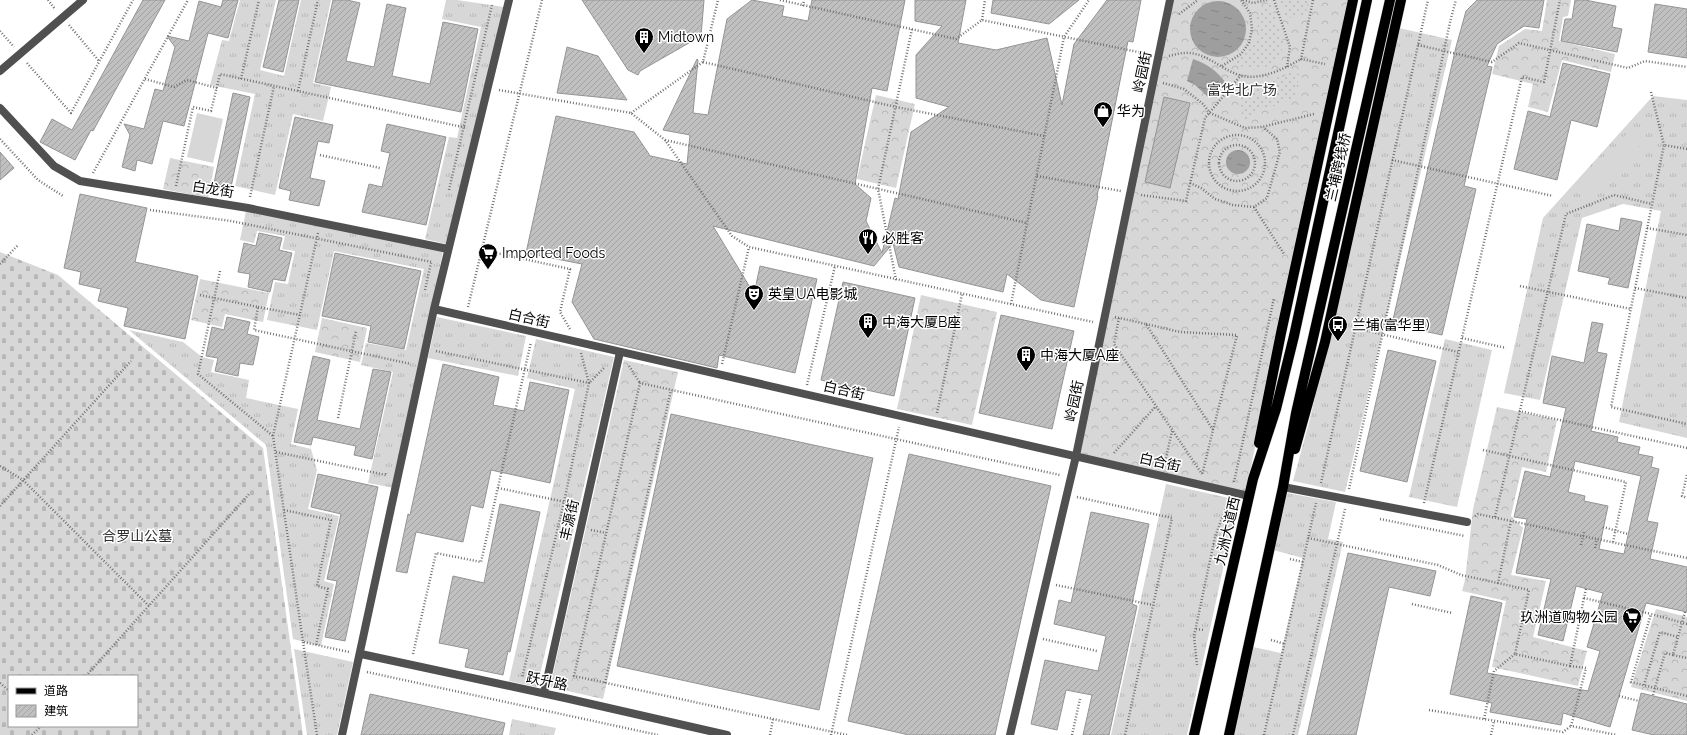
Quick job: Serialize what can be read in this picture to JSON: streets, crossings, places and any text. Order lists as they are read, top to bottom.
{
  "streets": {
    "main road": ["兰埔跨线桥", "九洲大道西"],
    "street": [
      "岭园街",
      "白龙街",
      "白合街",
      "丰源街",
      "跃升路"
    ]
  },
  "crossings": [
    ["岭园街", "白合街"],
    ["兰埔跨线桥", "九洲大道西"],
    ["白合街", "丰源街"],
    ["白合街", "九洲大道西"],
    ["丰源街", "跃升路"]
  ],
  "parks": ["富华北广场", "合罗山公墓"],
  "places": {
    "building": ["Midtown", "中海大厦B座", "中海大厦A座"],
    "shop": ["华为"],
    "restaurant": ["必胜客"],
    "supermarket": ["Imported Foods", "玖洲道购物公园"],
    "theatre": ["英皇UA电影城"],
    "bus stop": ["兰埔(富华里)"]
  },
  "legend": ["道路", "建筑"]
}
